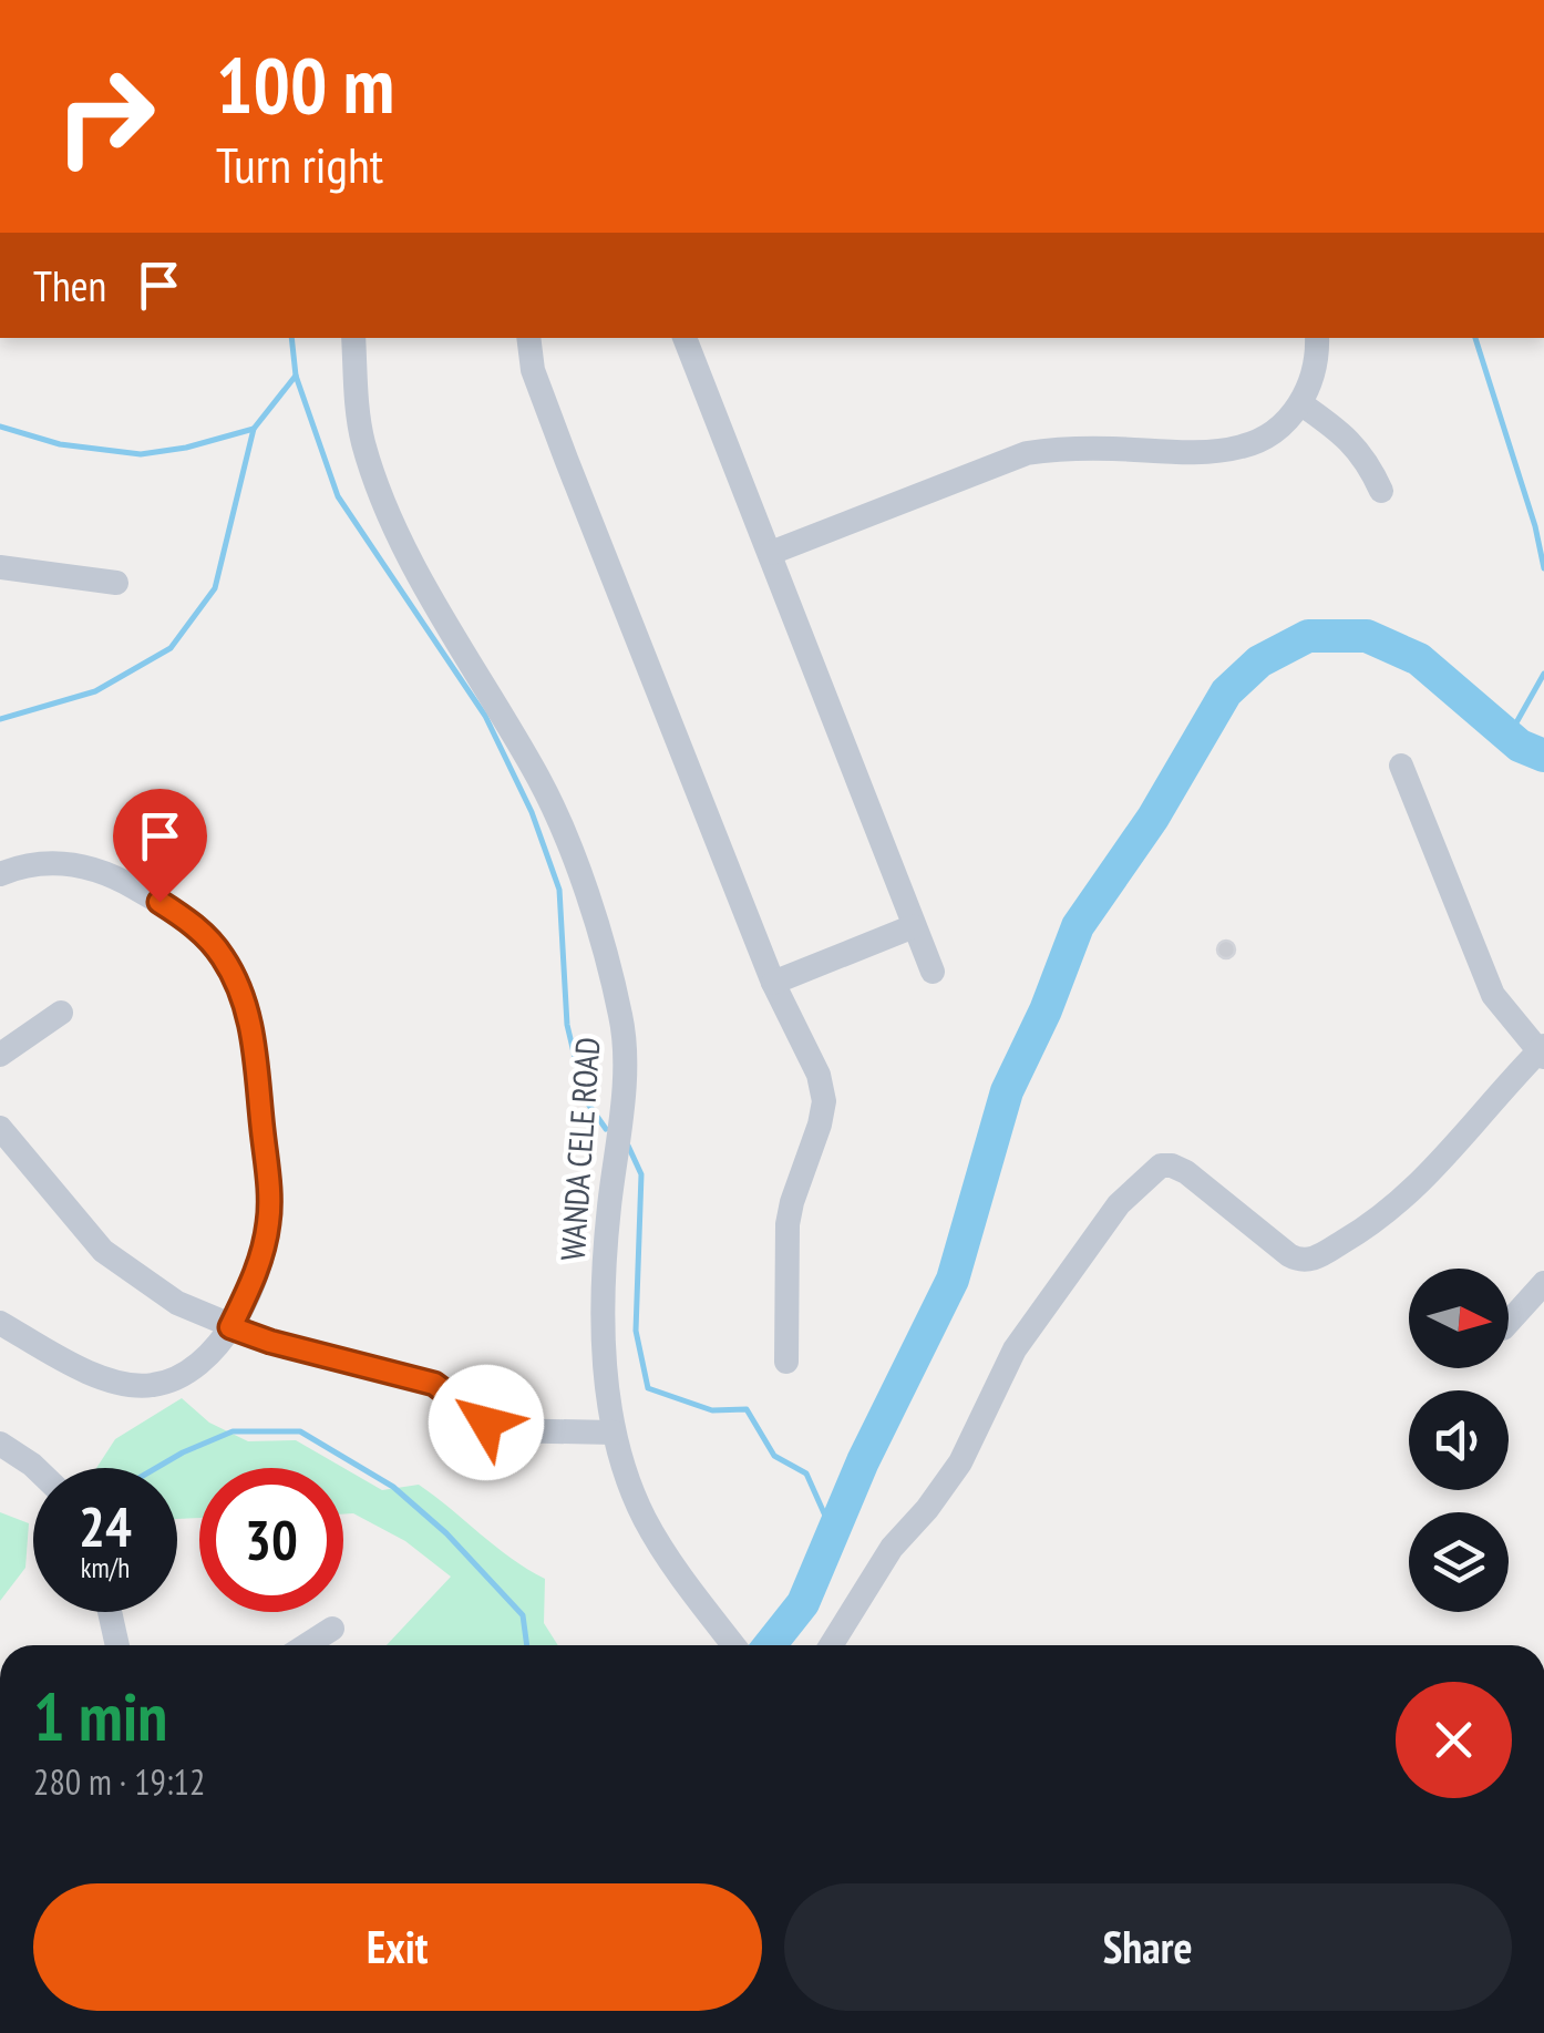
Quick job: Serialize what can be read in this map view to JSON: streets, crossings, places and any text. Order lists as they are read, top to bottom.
{
  "streets": {
    "street": ["WANDA CELE ROAD"]
  },
  "north": "right",
  "page": {
    "turn": ["100 m", "Turn right"],
    "then": "Then",
    "speed": "24 km/h",
    "limit": "30",
    "heading": ["1 min", "280 m · 19:12"],
    "buttons": ["Exit", "Share"]
  }
}
